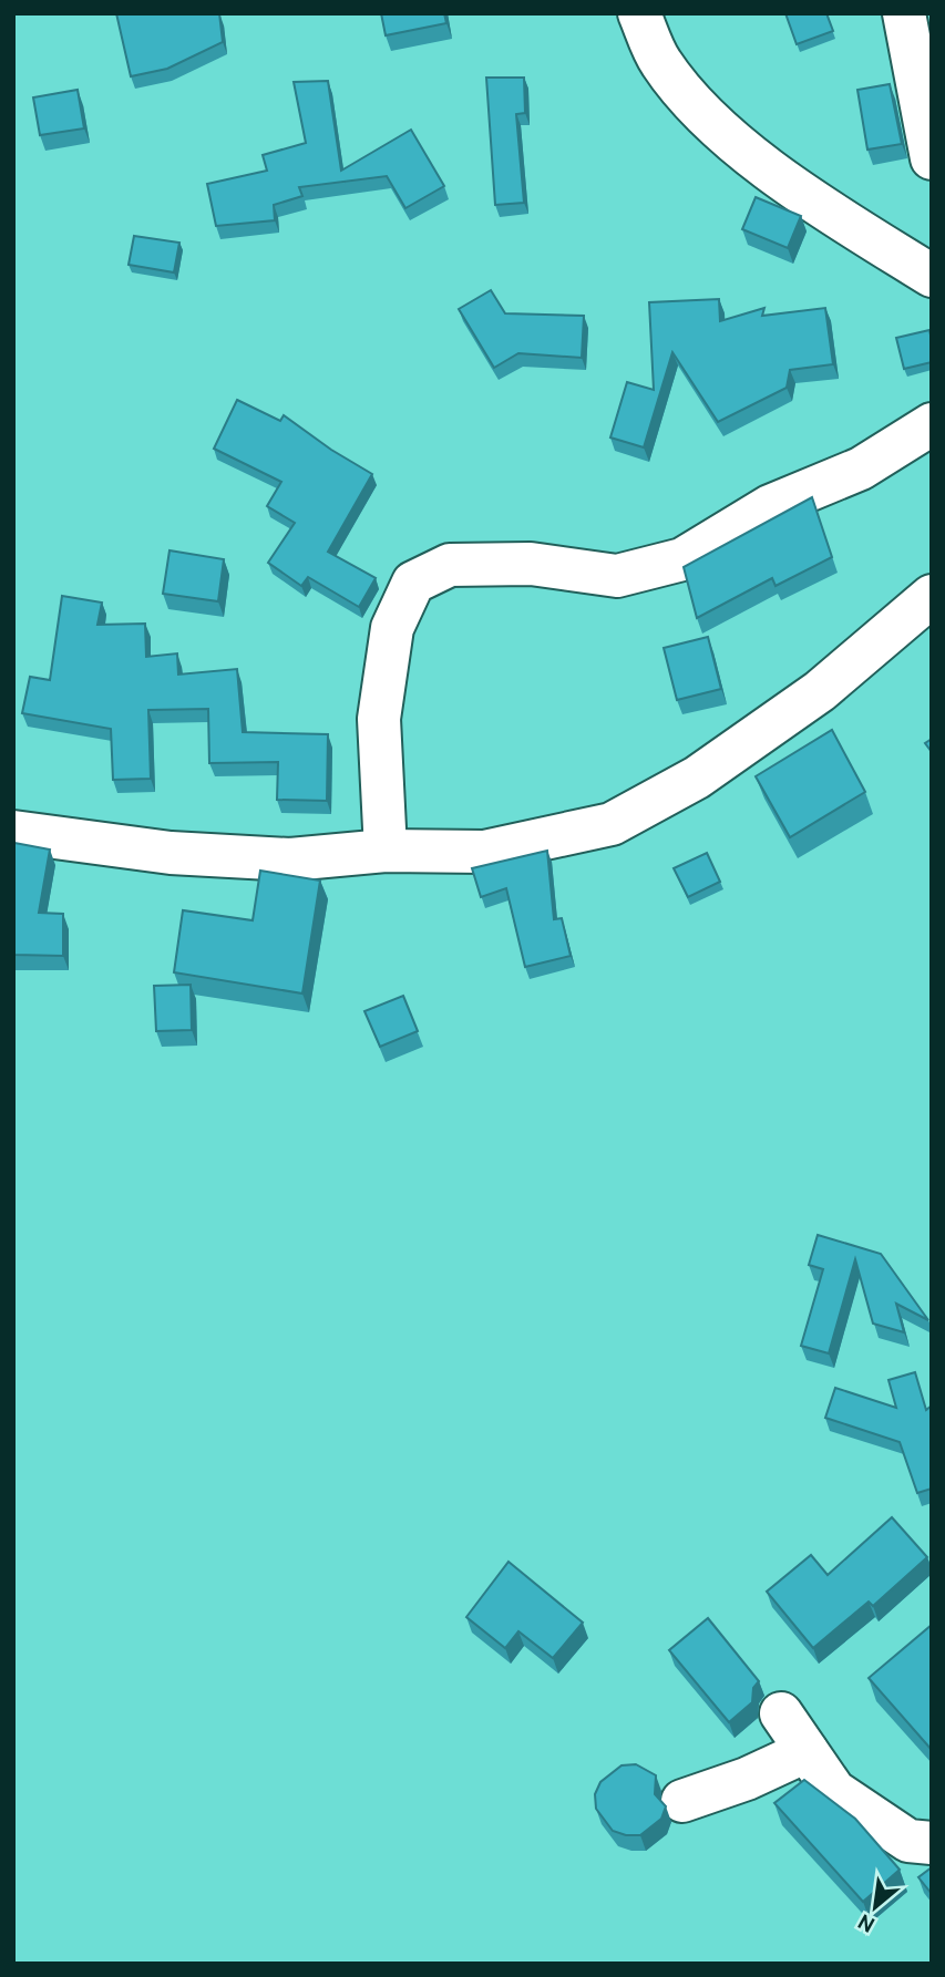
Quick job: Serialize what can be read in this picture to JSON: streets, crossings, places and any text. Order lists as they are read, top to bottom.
{
  "north": "bottom left"
}
